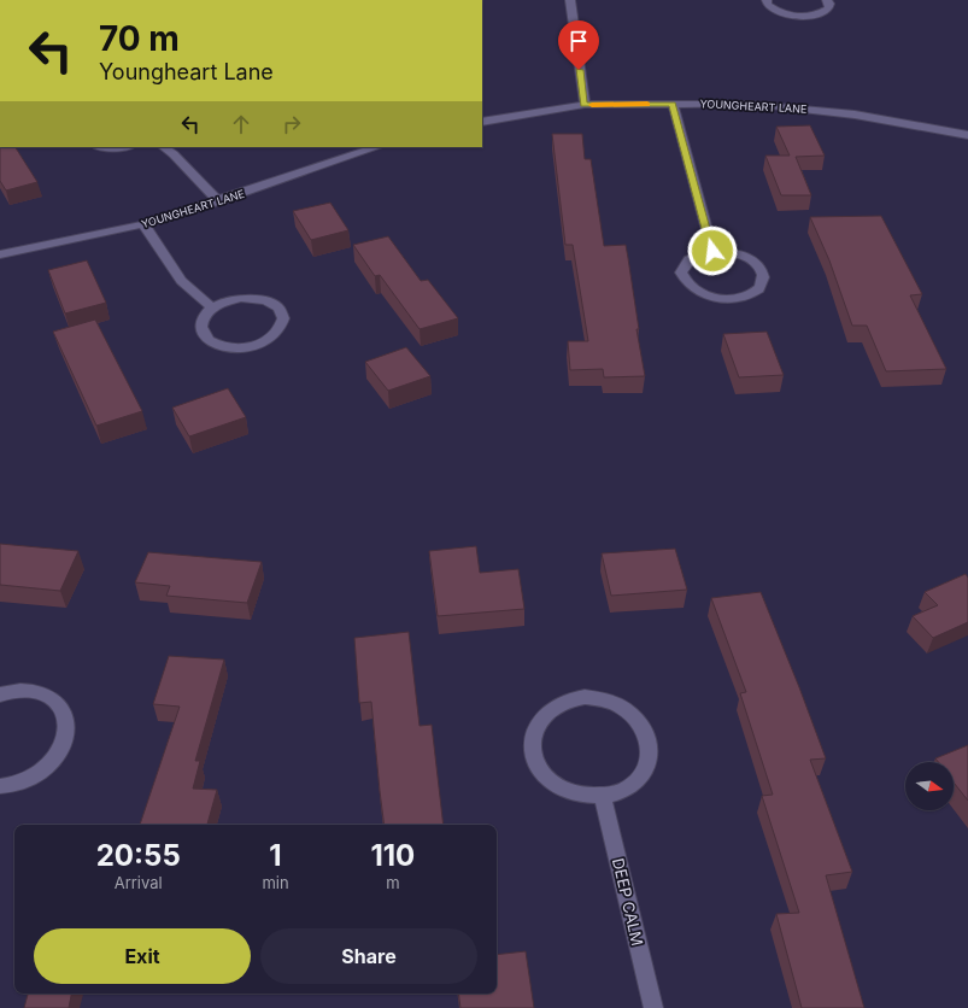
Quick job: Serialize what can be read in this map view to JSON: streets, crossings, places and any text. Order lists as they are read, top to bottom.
{
  "streets": {
    "street": ["YOUNGHEART LANE", "DEEP CALM"]
  },
  "north": "right",
  "page": {
    "turn": ["70 m", "Youngheart Lane"],
    "eta": [
      "20:55",
      "Arrival",
      "1",
      "min",
      "110",
      "m"
    ],
    "buttons": ["Exit", "Share"]
  }
}
